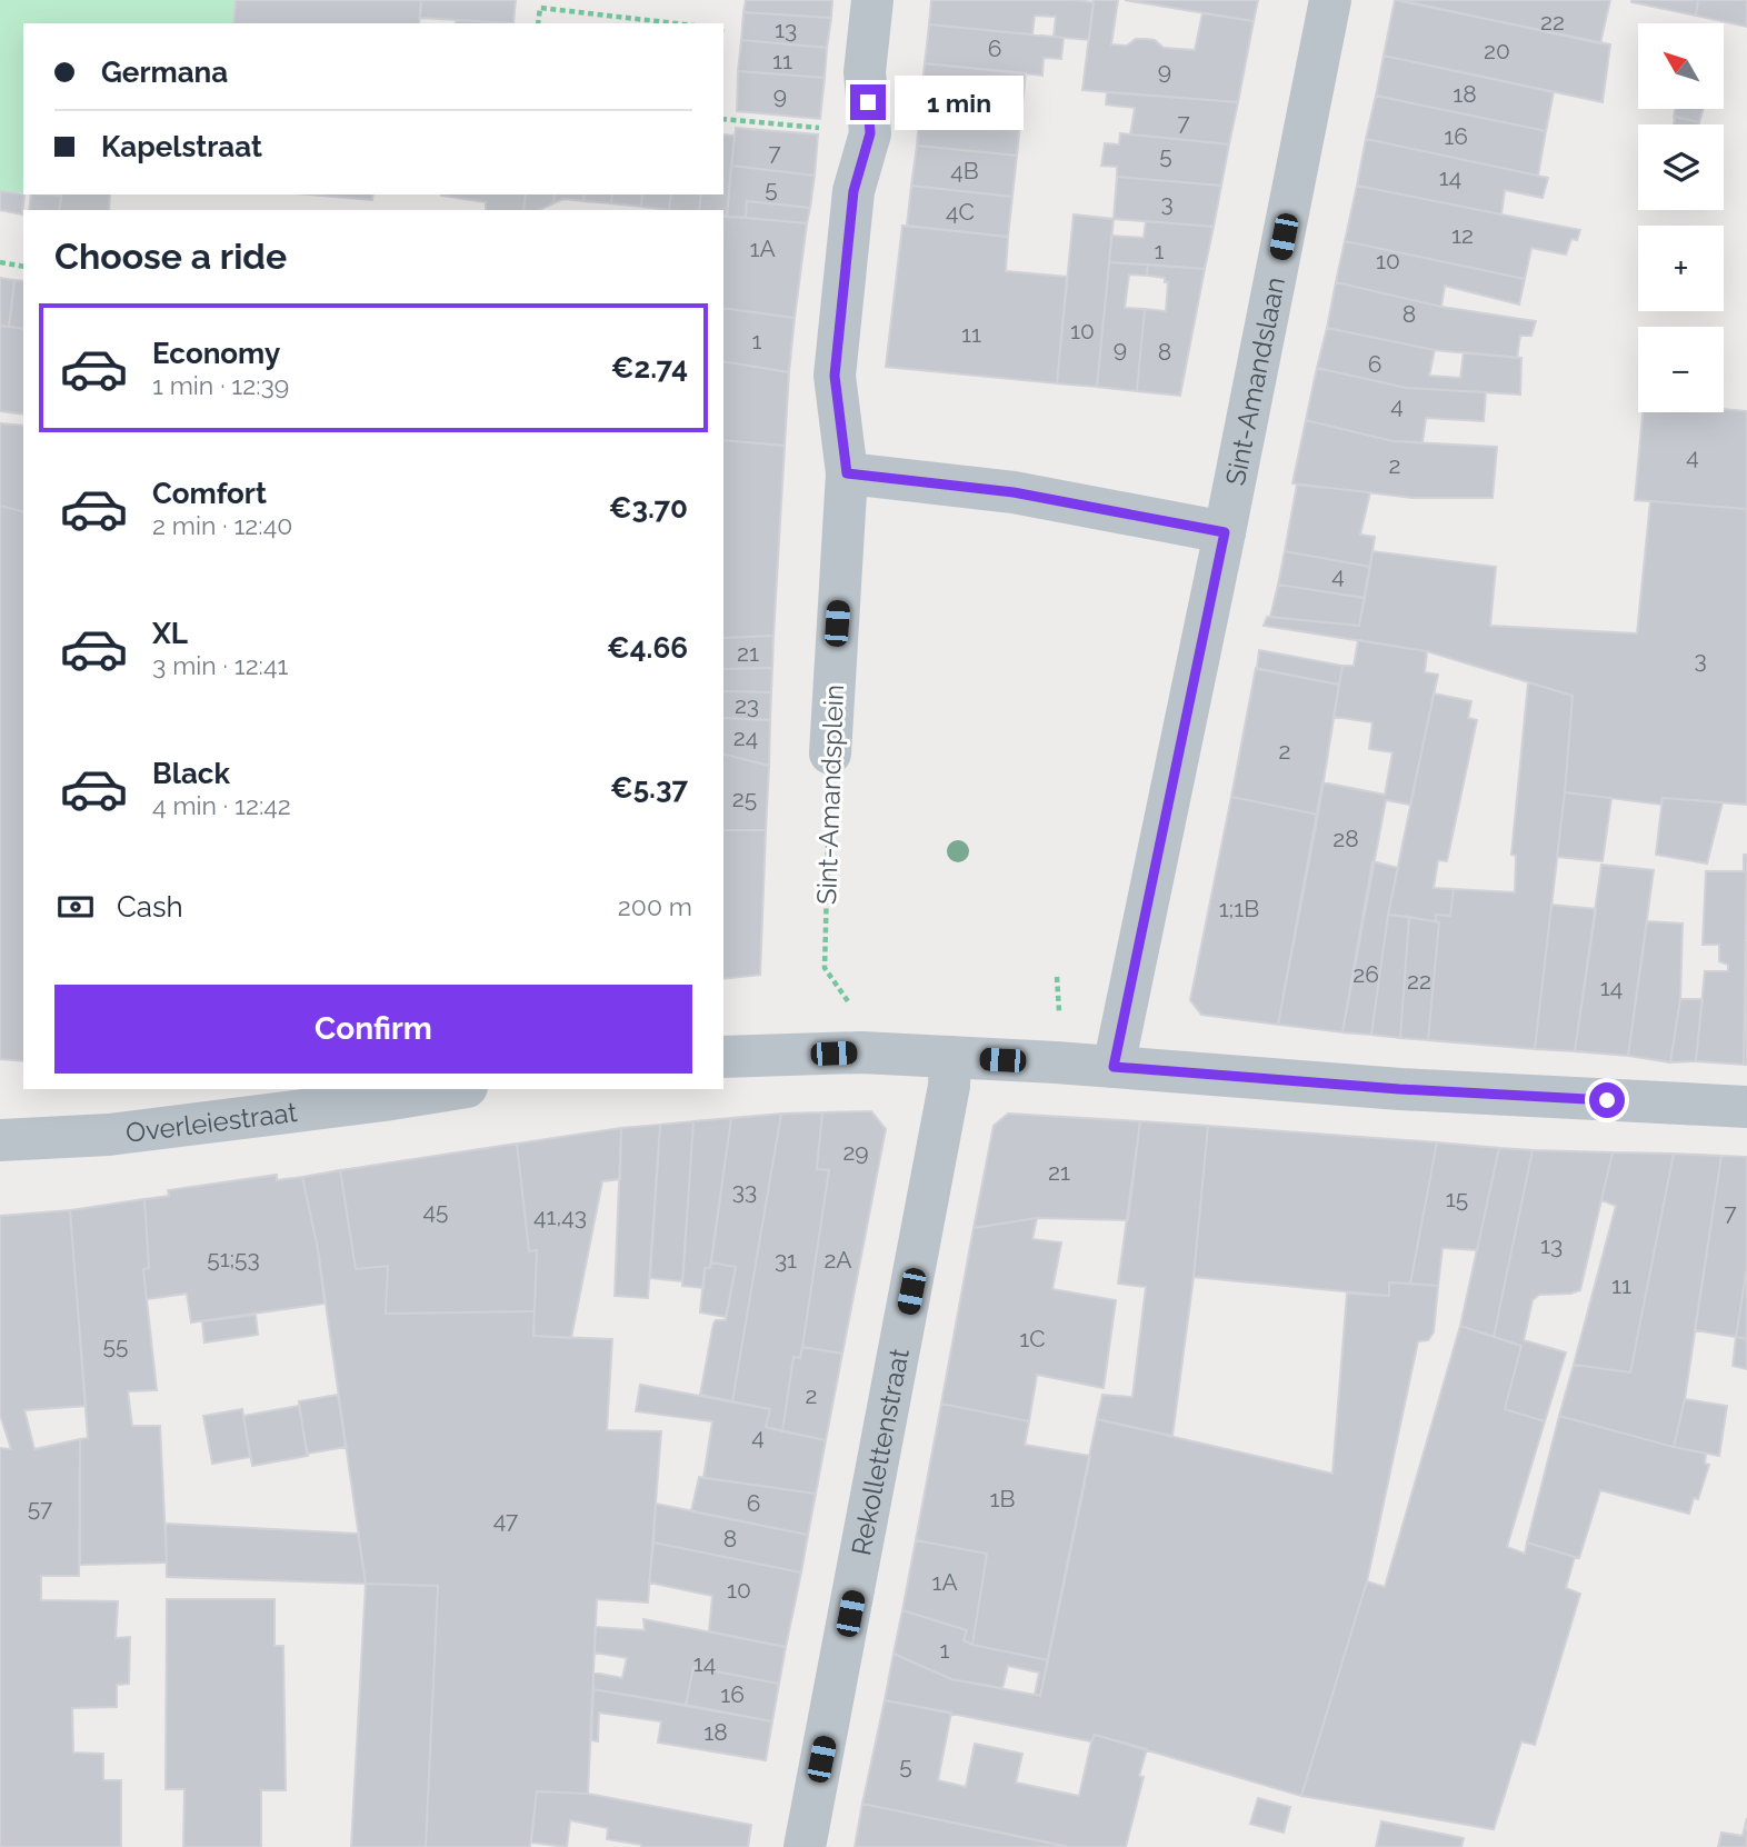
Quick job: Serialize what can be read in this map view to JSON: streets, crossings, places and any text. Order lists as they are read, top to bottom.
{
  "streets": {
    "street": [
      "Sint-Amandslaan",
      "Sint-Amandsplein",
      "Overleiestraat",
      "Rekollettenstraat"
    ]
  },
  "house_numbers": [
    "22",
    "13",
    "6",
    "20",
    "11",
    "9",
    "18",
    "9",
    "7",
    "16",
    "7",
    "5",
    "4B",
    "14",
    "5",
    "3",
    "4C",
    "12",
    "1A",
    "1",
    "10",
    "8",
    "10",
    "11",
    "1",
    "9",
    "8",
    "6",
    "4",
    "4",
    "2",
    "4",
    "21",
    "3",
    "23",
    "24",
    "2",
    "25",
    "28",
    "1;1B",
    "26",
    "22",
    "14",
    "29",
    "21",
    "33",
    "15",
    "45",
    "7",
    "41,43",
    "13",
    "51;53",
    "31",
    "2A",
    "11",
    "1C",
    "55",
    "2",
    "4",
    "1B",
    "6",
    "57",
    "47",
    "8",
    "1A",
    "10",
    "1",
    "14",
    "16",
    "18",
    "5"
  ],
  "north": "top left",
  "page": {
    "map_buttons": ["+", "−"],
    "banner": ["Germana", "Kapelstraat"],
    "bubble": "1 min",
    "heading": "Choose a ride",
    "list": [
      {
        "name": "Economy",
        "note": "1 min · 12:39",
        "value": "€2.74"
      },
      {
        "name": "Comfort",
        "note": "2 min · 12:40",
        "value": "€3.70"
      },
      {
        "name": "XL",
        "note": "3 min · 12:41",
        "value": "€4.66"
      },
      {
        "name": "Black",
        "note": "4 min · 12:42",
        "value": "€5.37"
      }
    ],
    "pay": ["Cash", "200 m"],
    "buttons": "Confirm"
  }
}
